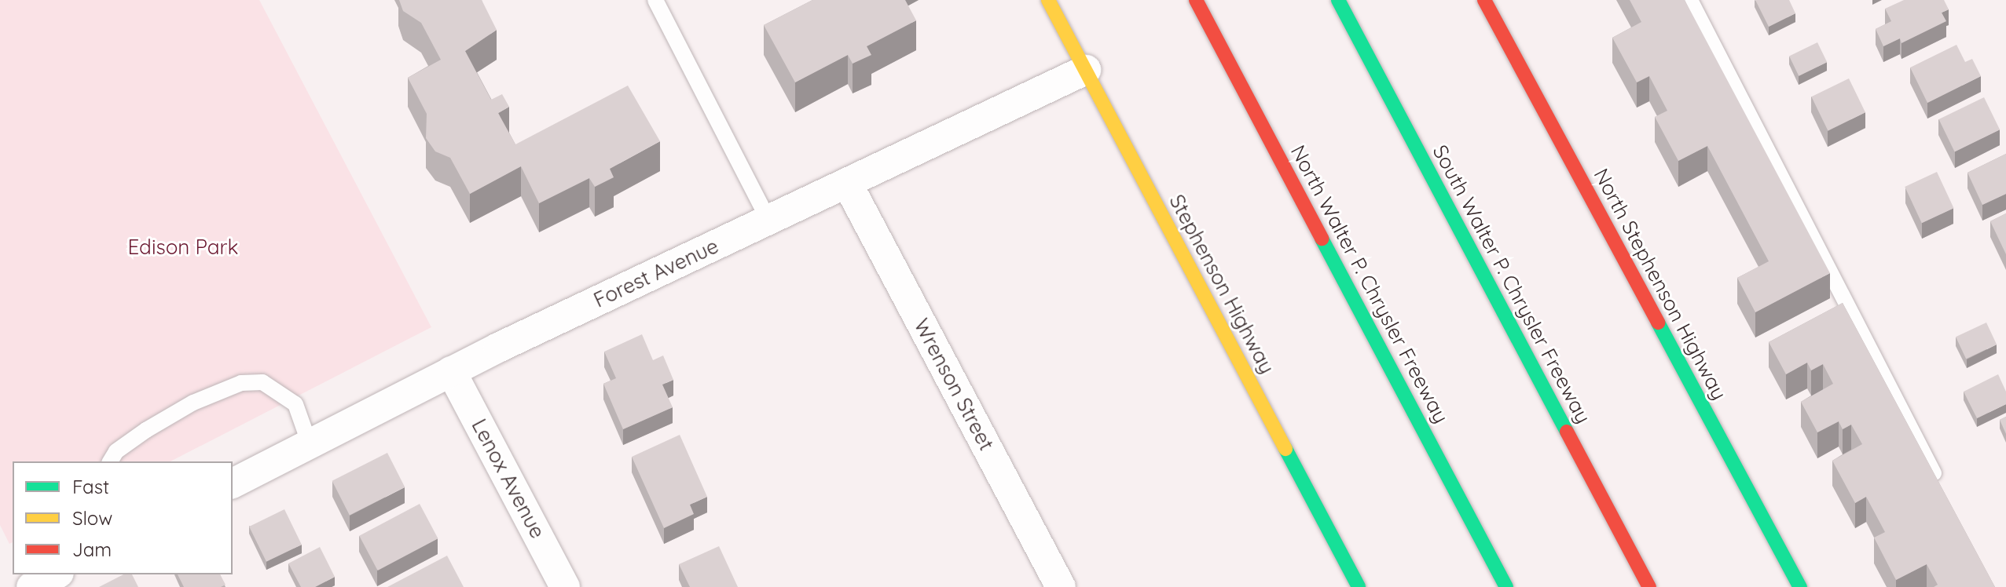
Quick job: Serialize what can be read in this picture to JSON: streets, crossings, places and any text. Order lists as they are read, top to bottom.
{
  "streets": {
    "main road": [
      "Stephenson Highway",
      "North Walter P. Chrysler Freeway",
      "South Walter P. Chrysler Freeway",
      "North Stephenson Highway"
    ],
    "street": ["Forest Avenue", "Wrenson Street", "Lenox Avenue"]
  },
  "crossings": [
    ["Forest Avenue", "Stephenson Highway"],
    ["Forest Avenue", "Wrenson Street"],
    ["Forest Avenue", "Lenox Avenue"]
  ],
  "parks": ["Edison Park"],
  "legend": ["Fast", "Slow", "Jam"]
}
